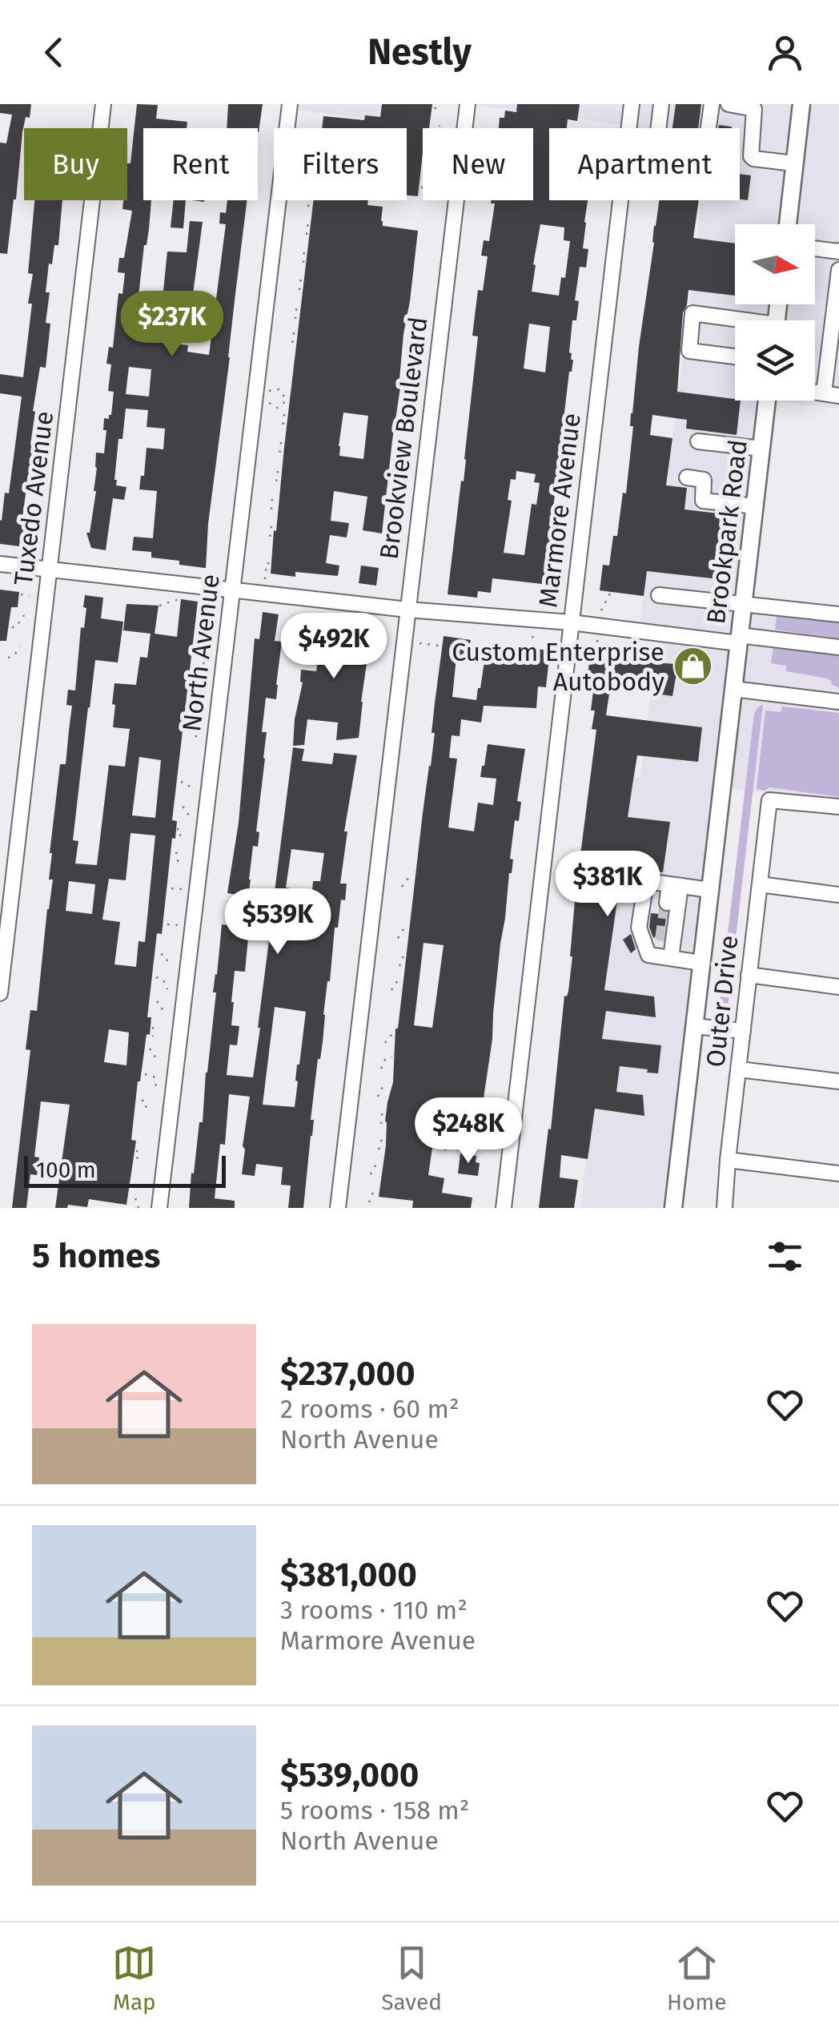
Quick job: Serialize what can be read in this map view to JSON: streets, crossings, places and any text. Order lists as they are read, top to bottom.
{
  "streets": {
    "main road": ["Brookpark Road"],
    "street": [
      "Brookview Boulevard",
      "Tuxedo Avenue",
      "Marmore Avenue",
      "North Avenue",
      "Outer Drive"
    ]
  },
  "places": {
    "shop": ["Custom Enterprise Autobody"]
  },
  "scale_bar": "100 m",
  "north": "right",
  "page": {
    "header": "Nestly",
    "chip": [
      "Buy",
      "Rent",
      "Filters",
      "New",
      "Apartment"
    ],
    "price": [
      "$237K",
      "$492K",
      "$381K",
      "$539K",
      "$248K"
    ],
    "scale": "100 m",
    "heading": "5 homes",
    "list": [
      {
        "name": "$237,000",
        "note": "2 rooms · 60 m² · North Avenue"
      },
      {
        "name": "$381,000",
        "note": "3 rooms · 110 m² · Marmore Avenue"
      },
      {
        "name": "$539,000",
        "note": "5 rooms · 158 m² · North Avenue"
      }
    ],
    "tabs": ["Map", "Saved", "Home"]
  }
}
